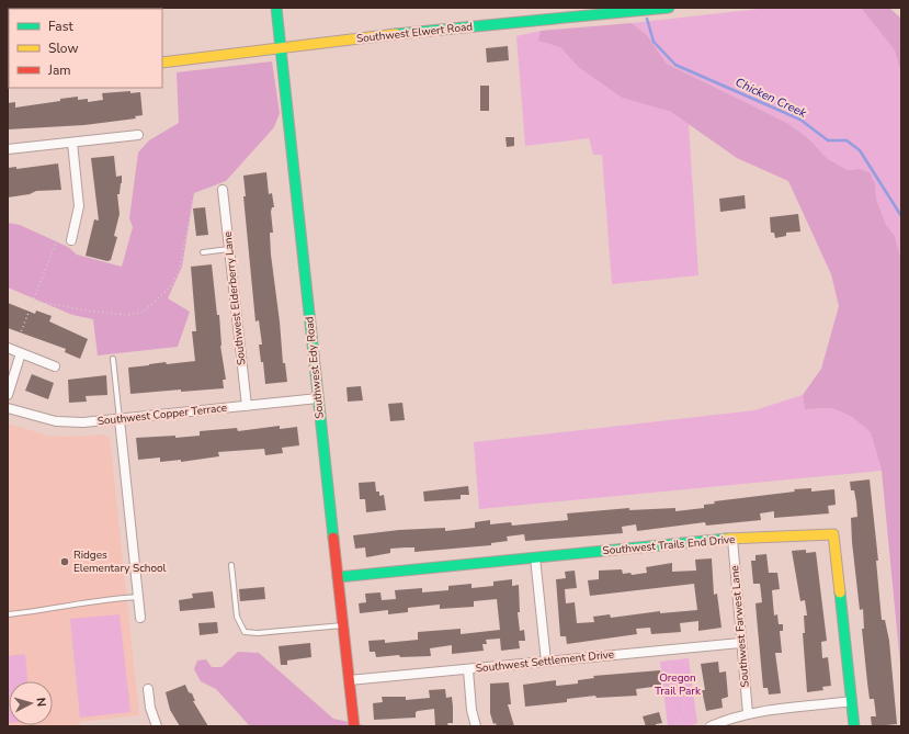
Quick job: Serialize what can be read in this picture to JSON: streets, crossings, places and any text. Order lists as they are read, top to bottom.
{
  "streets": {
    "main road": ["Southwest Elwert Road", "Southwest Edy Road", "Southwest Trails End Drive"],
    "street": [
      "Southwest Elderberry Lane",
      "Southwest Copper Terrace",
      "Southwest Farwest Lane",
      "Southwest Settlement Drive"
    ]
  },
  "crossings": [
    ["Southwest Elwert Road", "Southwest Edy Road"],
    ["Southwest Elderberry Lane", "Southwest Copper Terrace"],
    ["Southwest Edy Road", "Southwest Copper Terrace"],
    ["Southwest Edy Road", "Southwest Trails End Drive"],
    ["Southwest Edy Road", "Southwest Settlement Drive"],
    ["Southwest Trails End Drive", "Southwest Farwest Lane"],
    ["Southwest Farwest Lane", "Southwest Settlement Drive"]
  ],
  "water": ["Chicken Creek"],
  "parks": ["Oregon Trail Park"],
  "places": ["Ridges Elementary School"],
  "legend": ["Fast", "Slow", "Jam"],
  "north": "right"
}
